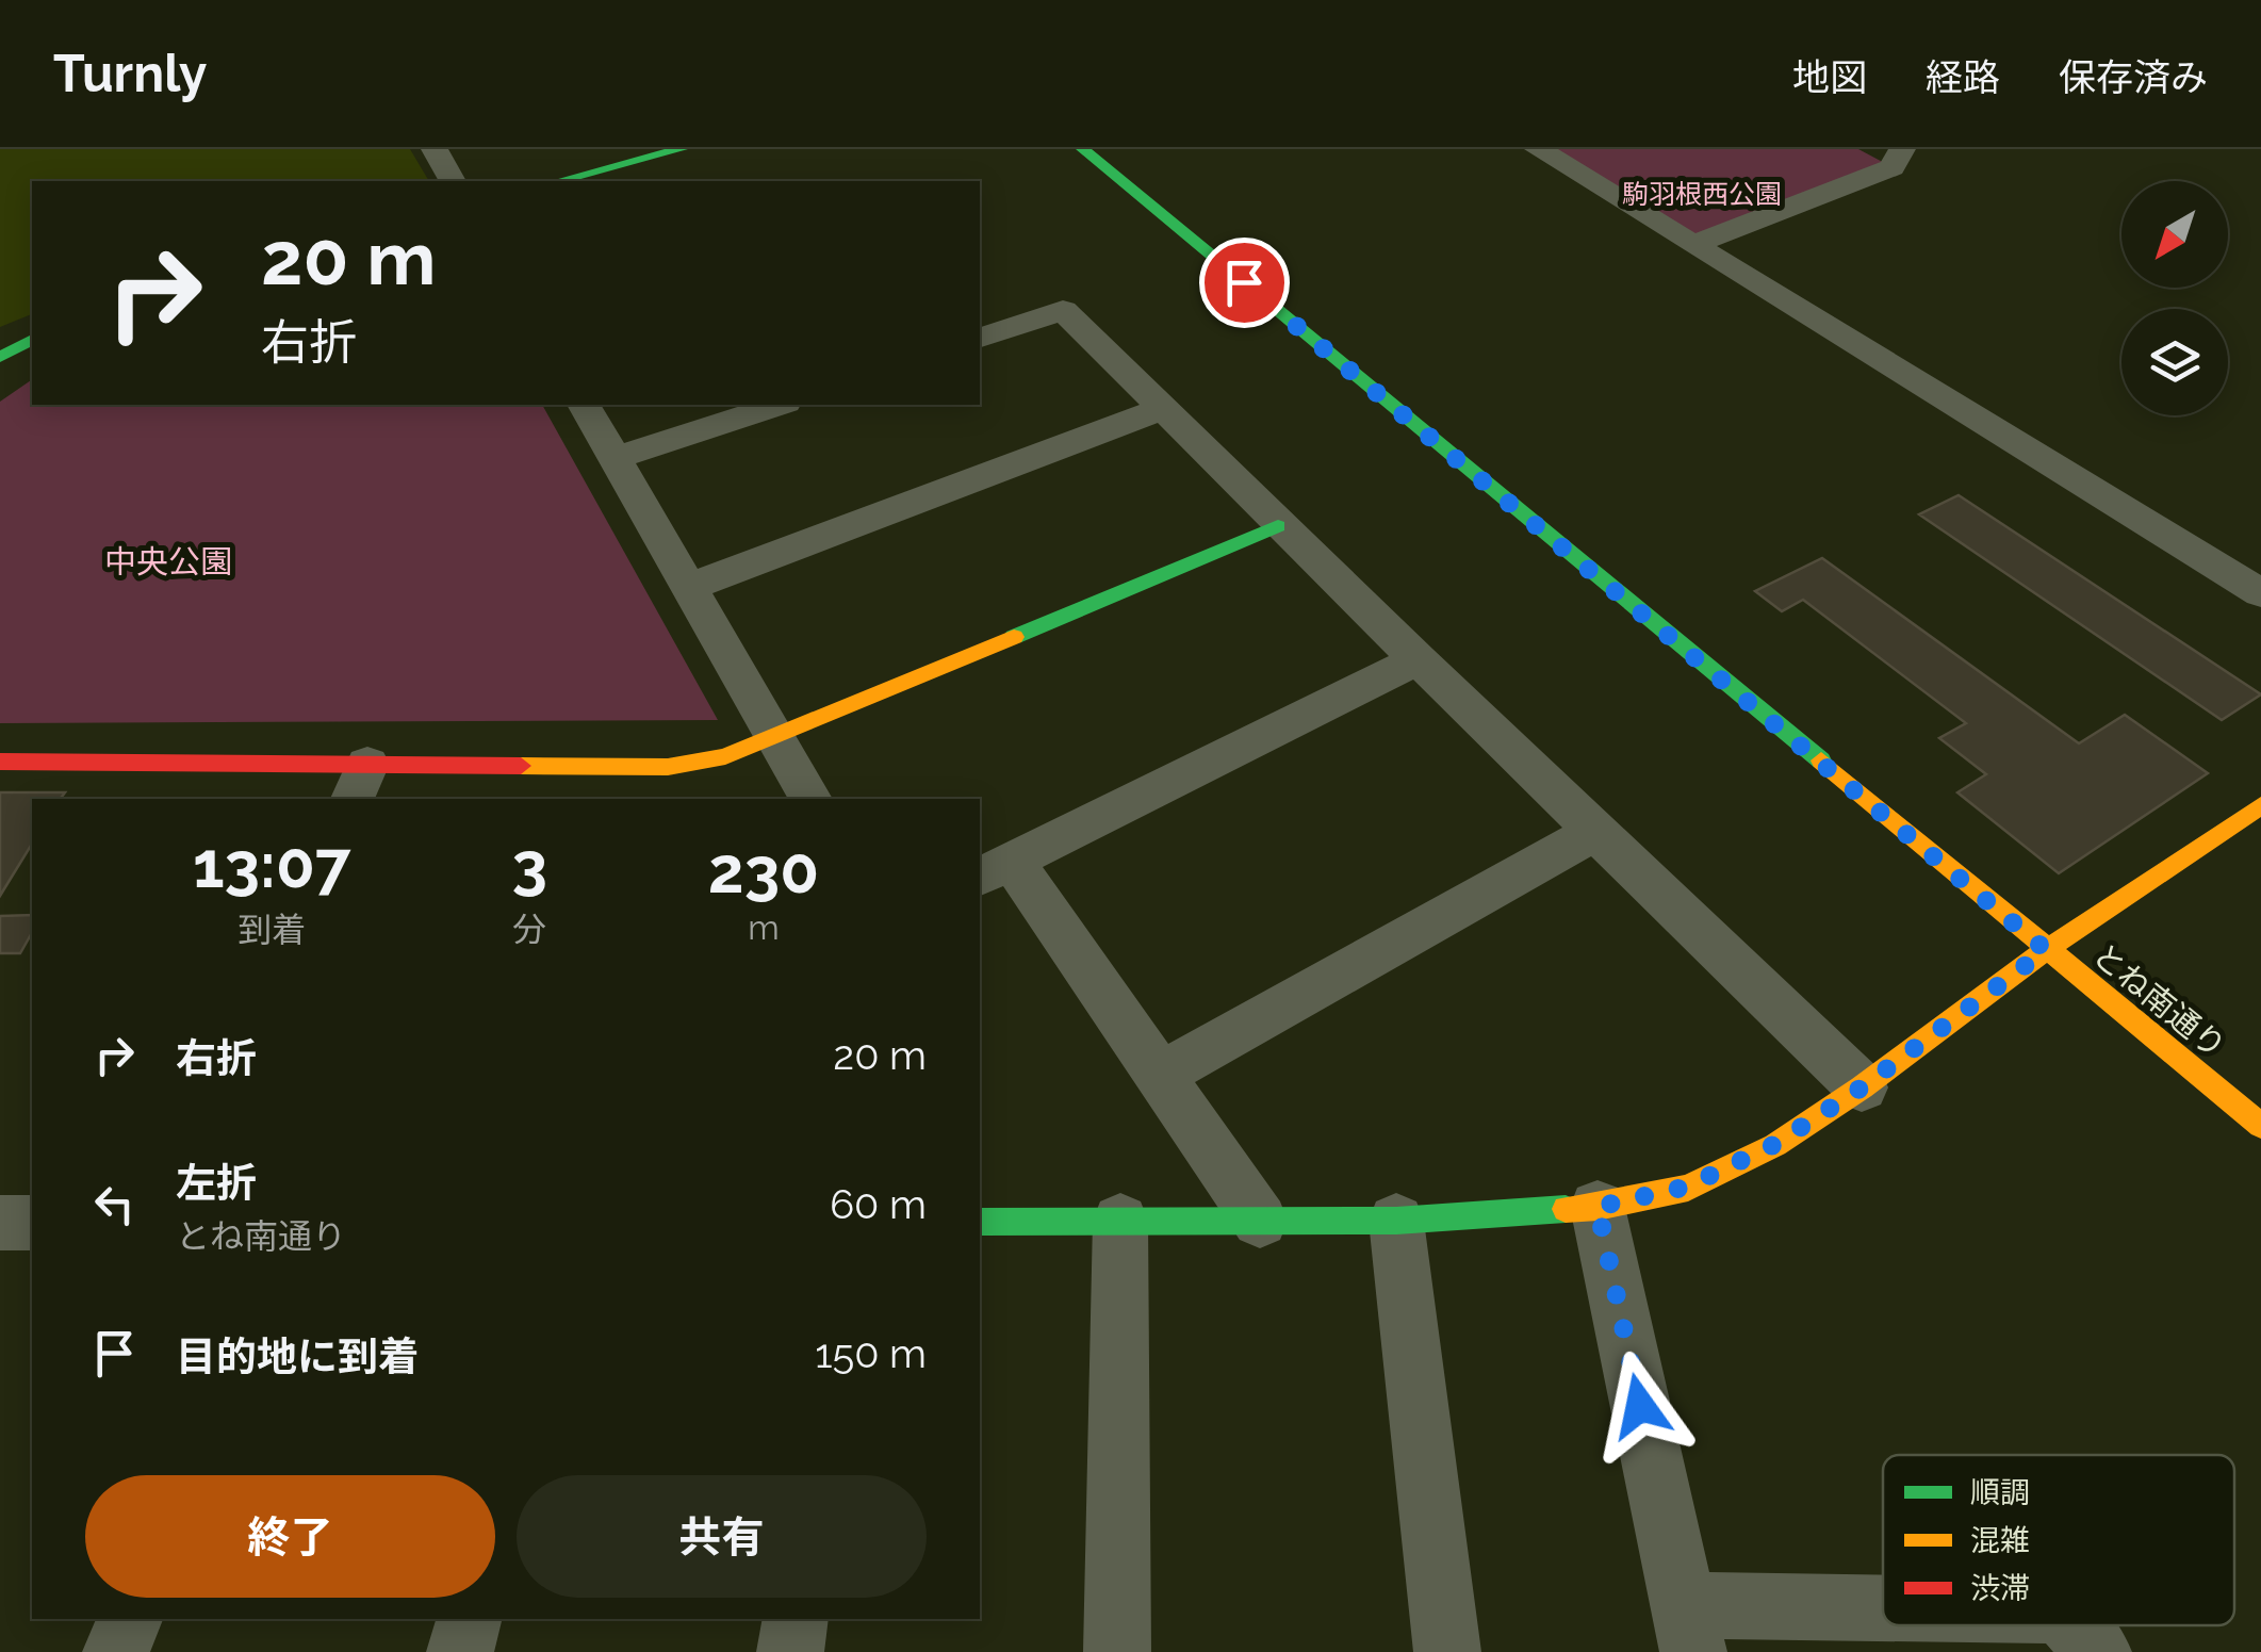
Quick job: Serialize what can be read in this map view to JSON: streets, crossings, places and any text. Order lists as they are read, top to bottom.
{
  "streets": {
    "street": ["とね南通り"]
  },
  "parks": ["駒羽根西公園", "中央公園"],
  "legend": ["順調", "混雑", "渋滞"],
  "north": "bottom left",
  "page": {
    "header": "Turnly",
    "nav": ["地図", "経路", "保存済み"],
    "turn": ["20 m", "右折"],
    "eta": [
      "13:07",
      "到着",
      "3",
      "分",
      "230",
      "m"
    ],
    "list": [
      {
        "name": "右折",
        "value": "20 m"
      },
      {
        "name": "左折",
        "note": "とね南通り",
        "value": "60 m"
      },
      {
        "name": "目的地に到着",
        "value": "150 m"
      }
    ],
    "buttons": ["終了", "共有"]
  }
}
